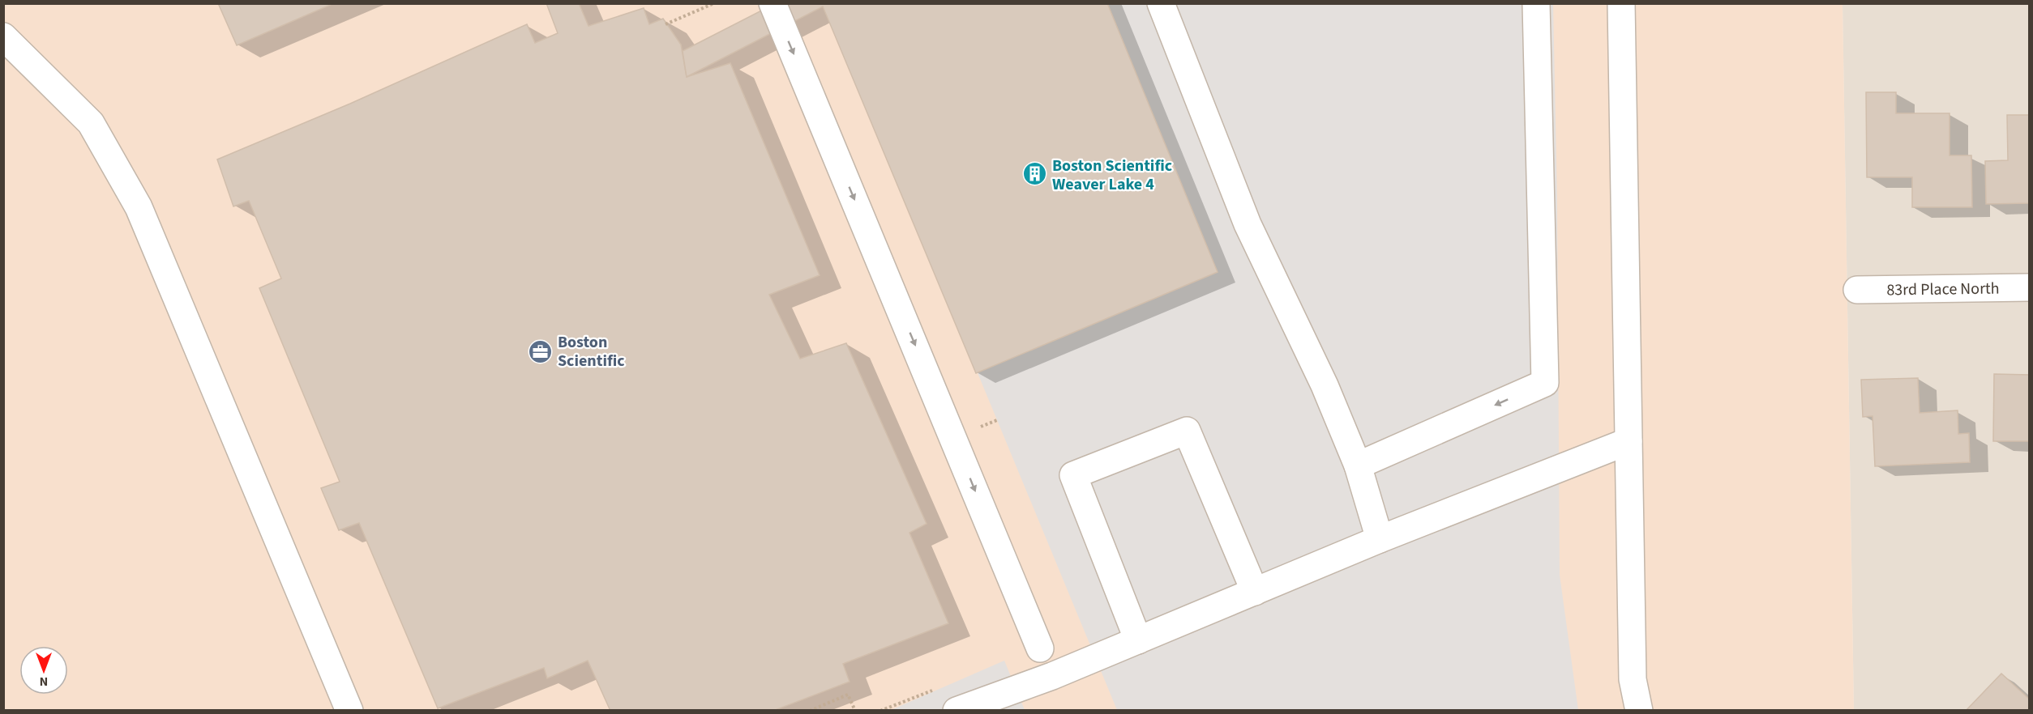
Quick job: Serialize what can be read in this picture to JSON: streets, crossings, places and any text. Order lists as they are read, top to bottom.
{
  "streets": {
    "street": ["83rd Place North"]
  },
  "places": {
    "building": ["Boston Scientific Weaver Lake 4"],
    "office": ["Boston Scientific"]
  },
  "north": "bottom"
}
